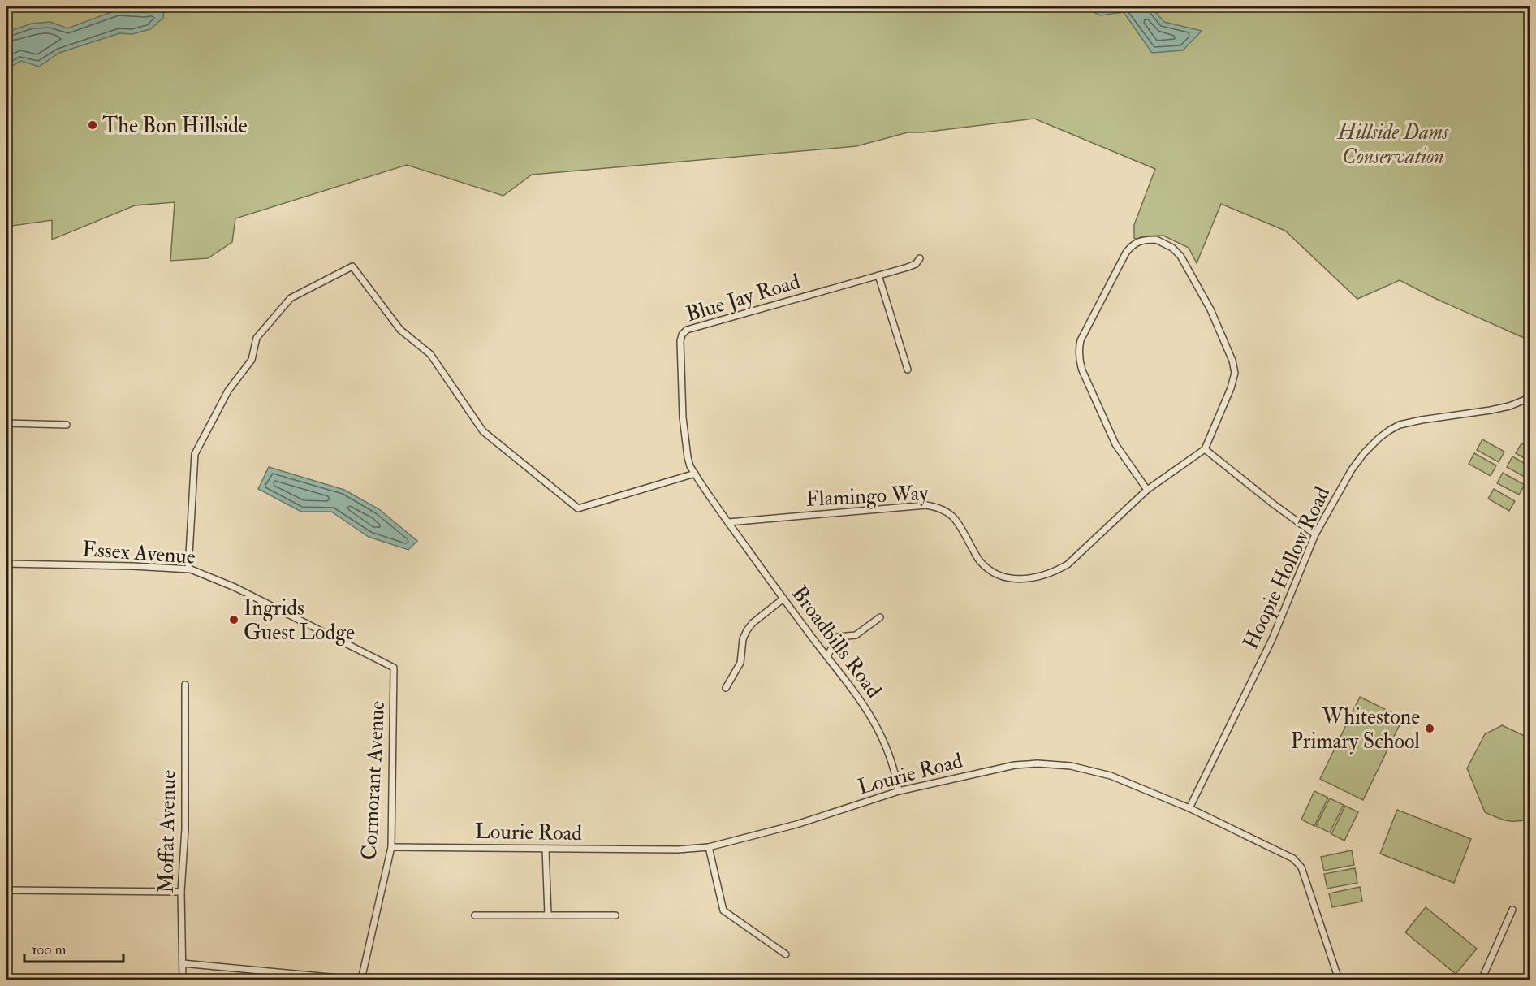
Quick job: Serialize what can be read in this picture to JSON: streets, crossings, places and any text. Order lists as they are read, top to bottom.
{
  "streets": {
    "street": [
      "Blue Jay Road",
      "Flamingo Way",
      "Essex Avenue",
      "Hoopie Hollow Road",
      "Broadbills Road",
      "Lourie Road",
      "Cormorant Avenue",
      "Moffat Avenue"
    ]
  },
  "crossings": [
    ["Blue Jay Road", "Flamingo Way"],
    ["Blue Jay Road", "Broadbills Road"],
    ["Flamingo Way", "Broadbills Road"],
    ["Essex Avenue", "Cormorant Avenue"],
    ["Hoopie Hollow Road", "Lourie Road"],
    ["Broadbills Road", "Lourie Road"],
    ["Lourie Road", "Cormorant Avenue"]
  ],
  "parks": ["Hillside Dams Conservation"],
  "places": ["The Bon Hillside", "Ingrids Guest Lodge", "Whitestone Primary School"],
  "scale_bar": "100 m"
}
